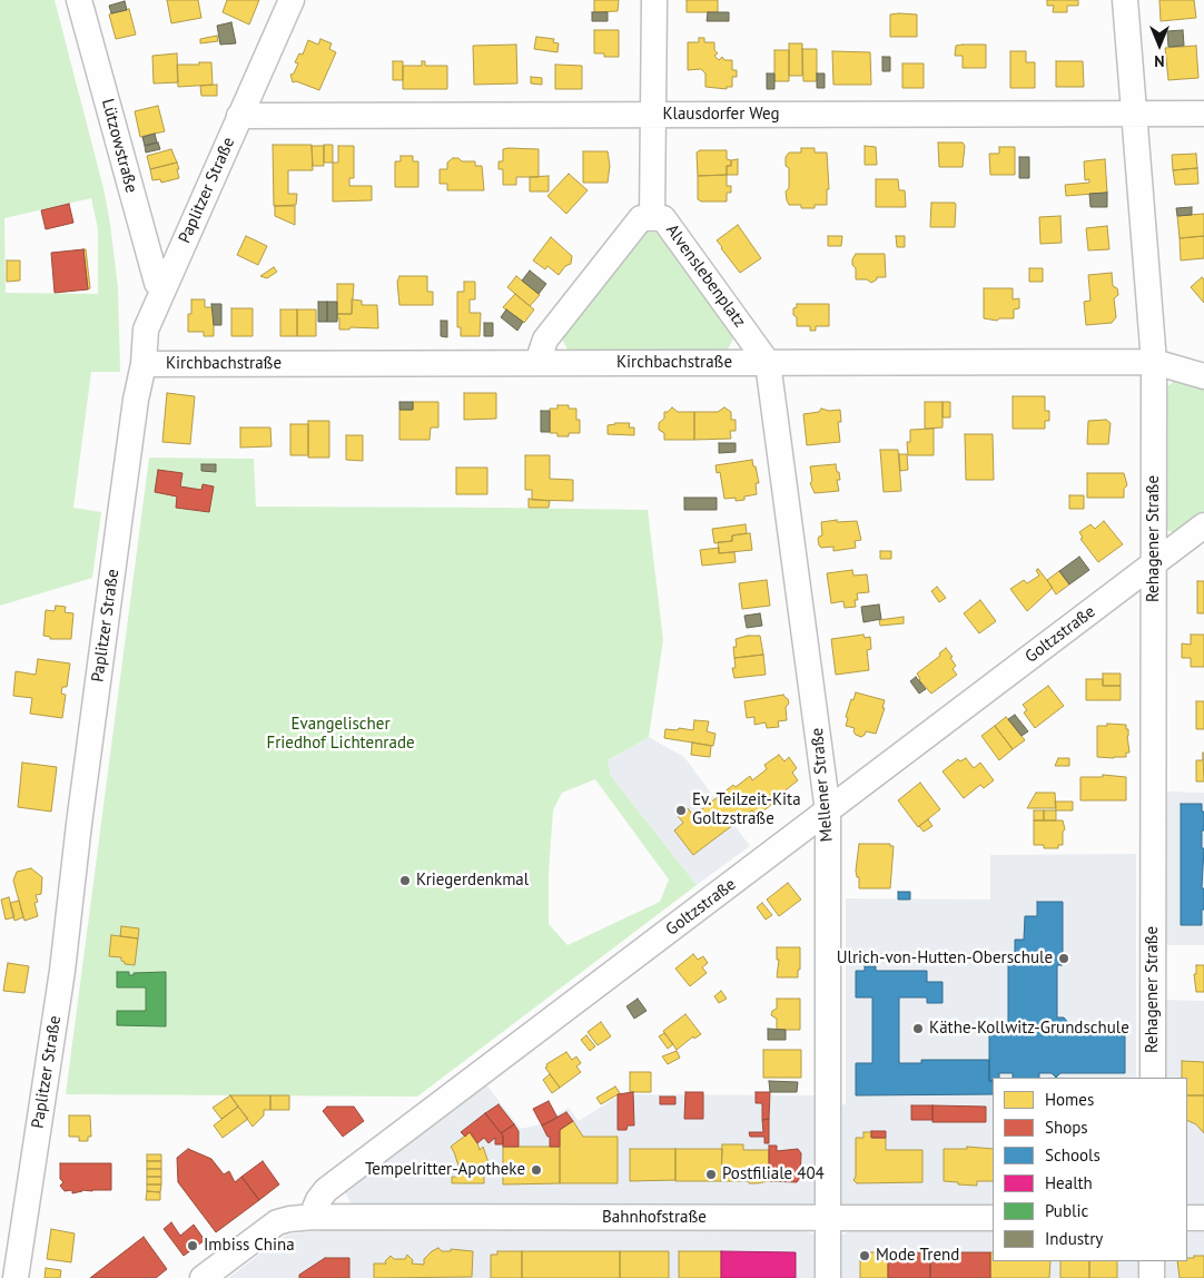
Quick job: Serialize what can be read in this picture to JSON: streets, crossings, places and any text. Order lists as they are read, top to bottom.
{
  "streets": {
    "street": [
      "Klausdorfer Weg",
      "Lützowstraße",
      "Paplitzer Straße",
      "Alvenslebenplatz",
      "Kirchbachstraße",
      "Rehagener Straße",
      "Goltzstraße",
      "Mellener Straße",
      "Bahnhofstraße"
    ]
  },
  "crossings": [
    ["Klausdorfer Weg", "Paplitzer Straße"],
    ["Klausdorfer Weg", "Rehagener Straße"],
    ["Lützowstraße", "Paplitzer Straße"],
    ["Paplitzer Straße", "Kirchbachstraße"],
    ["Alvenslebenplatz", "Kirchbachstraße"],
    ["Alvenslebenplatz", "Mellener Straße"],
    ["Kirchbachstraße", "Rehagener Straße"],
    ["Kirchbachstraße", "Mellener Straße"],
    ["Rehagener Straße", "Goltzstraße"],
    ["Goltzstraße", "Mellener Straße"],
    ["Goltzstraße", "Bahnhofstraße"],
    ["Mellener Straße", "Bahnhofstraße"]
  ],
  "parks": ["Evangelischer Friedhof Lichtenrade"],
  "places": [
    "Ev. Teilzeit-Kita Goltzstraße",
    "Kriegerdenkmal",
    "Ulrich-von-Hutten-Oberschule",
    "Käthe-Kollwitz-Grundschule",
    "Tempelritter-Apotheke",
    "Postfiliale 404",
    "Imbiss China",
    "Mode Trend"
  ],
  "legend": [
    "Homes",
    "Shops",
    "Schools",
    "Health",
    "Public",
    "Industry"
  ],
  "north": "bottom"
}
